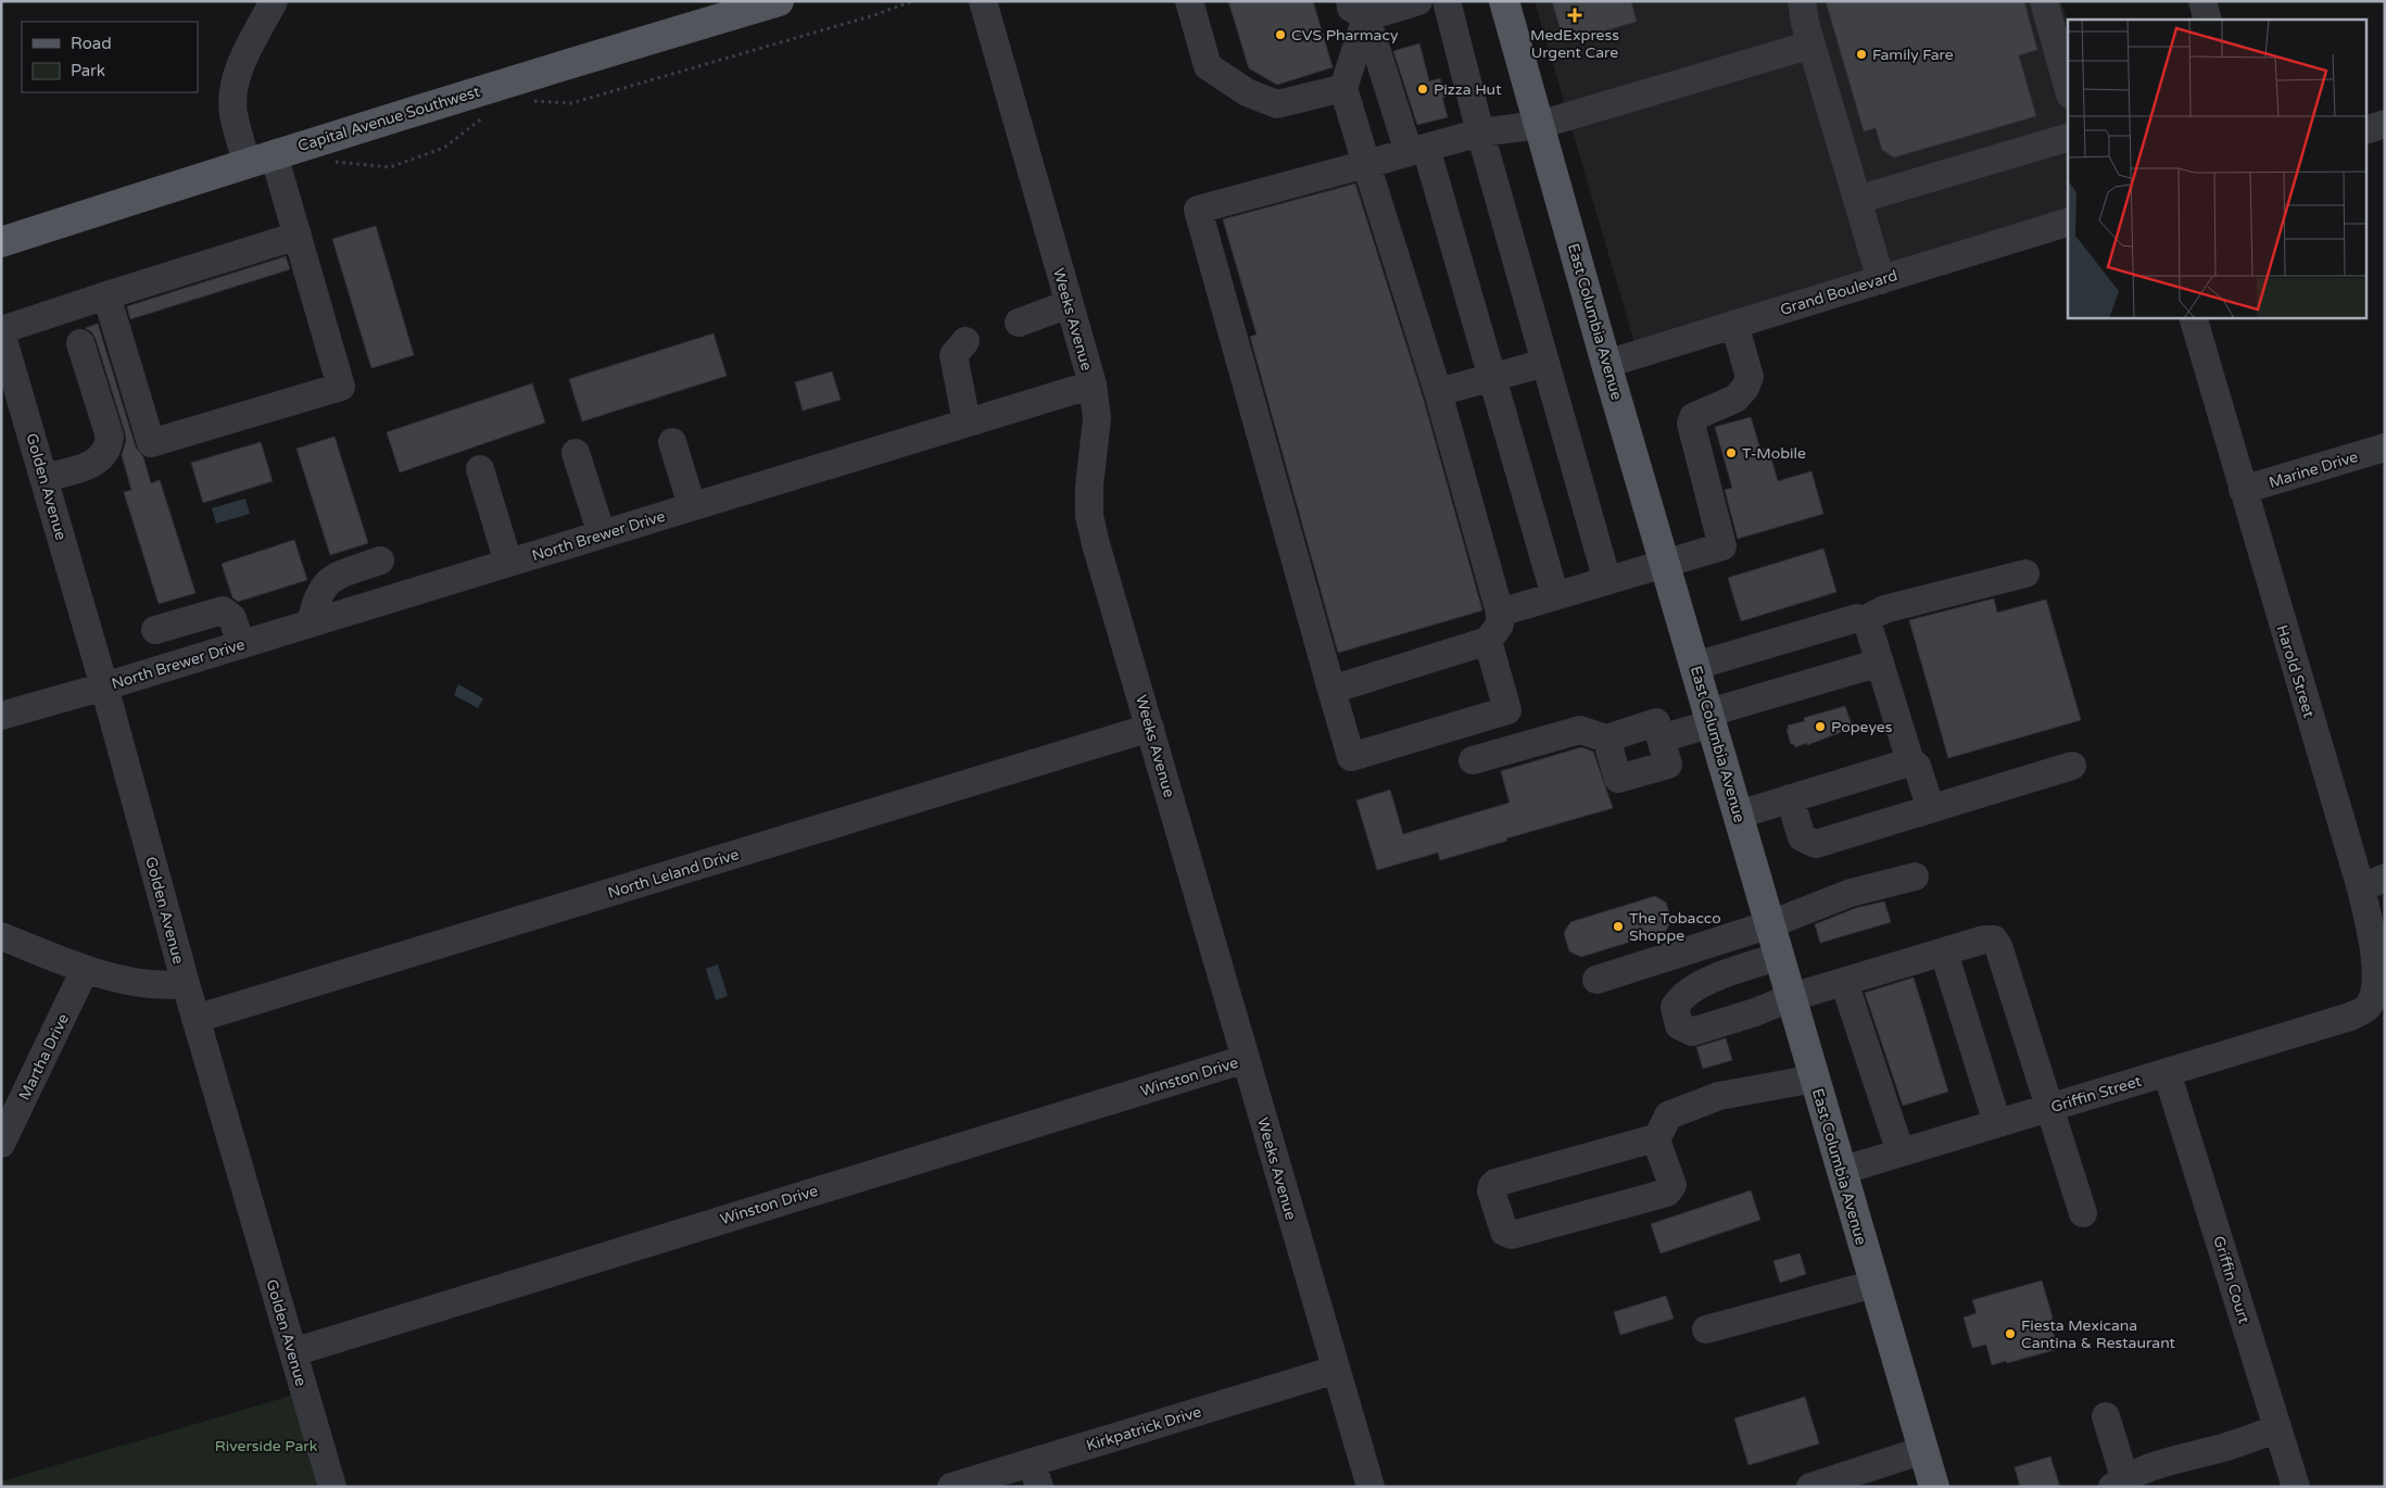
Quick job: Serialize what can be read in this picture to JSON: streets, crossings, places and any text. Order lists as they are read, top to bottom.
{
  "streets": {
    "main road": ["Capital Avenue Southwest", "East Columbia Avenue"],
    "street": [
      "Grand Boulevard",
      "Weeks Avenue",
      "Marine Drive",
      "Golden Avenue",
      "North Brewer Drive",
      "Harold Street",
      "North Leland Drive",
      "Martha Drive",
      "Winston Drive",
      "Griffin Street",
      "Griffin Court",
      "Kirkpatrick Drive"
    ]
  },
  "crossings": [
    ["Grand Boulevard", "East Columbia Avenue"],
    ["Weeks Avenue", "North Brewer Drive"],
    ["Weeks Avenue", "North Leland Drive"],
    ["Weeks Avenue", "Winston Drive"],
    ["Weeks Avenue", "Kirkpatrick Drive"],
    ["East Columbia Avenue", "Griffin Street"],
    ["Marine Drive", "Harold Street"],
    ["Golden Avenue", "North Brewer Drive"],
    ["Golden Avenue", "North Leland Drive"],
    ["Golden Avenue", "Winston Drive"],
    ["Harold Street", "Griffin Street"],
    ["Griffin Street", "Griffin Court"]
  ],
  "parks": ["Riverside Park"],
  "places": {
    "health": ["MedExpress Urgent Care"],
    "other": [
      "CVS Pharmacy",
      "Family Fare",
      "Pizza Hut",
      "T-Mobile",
      "Popeyes",
      "The Tobacco Shoppe",
      "Fiesta Mexicana Cantina & Restaurant"
    ]
  },
  "legend": ["Road", "Park"]
}
